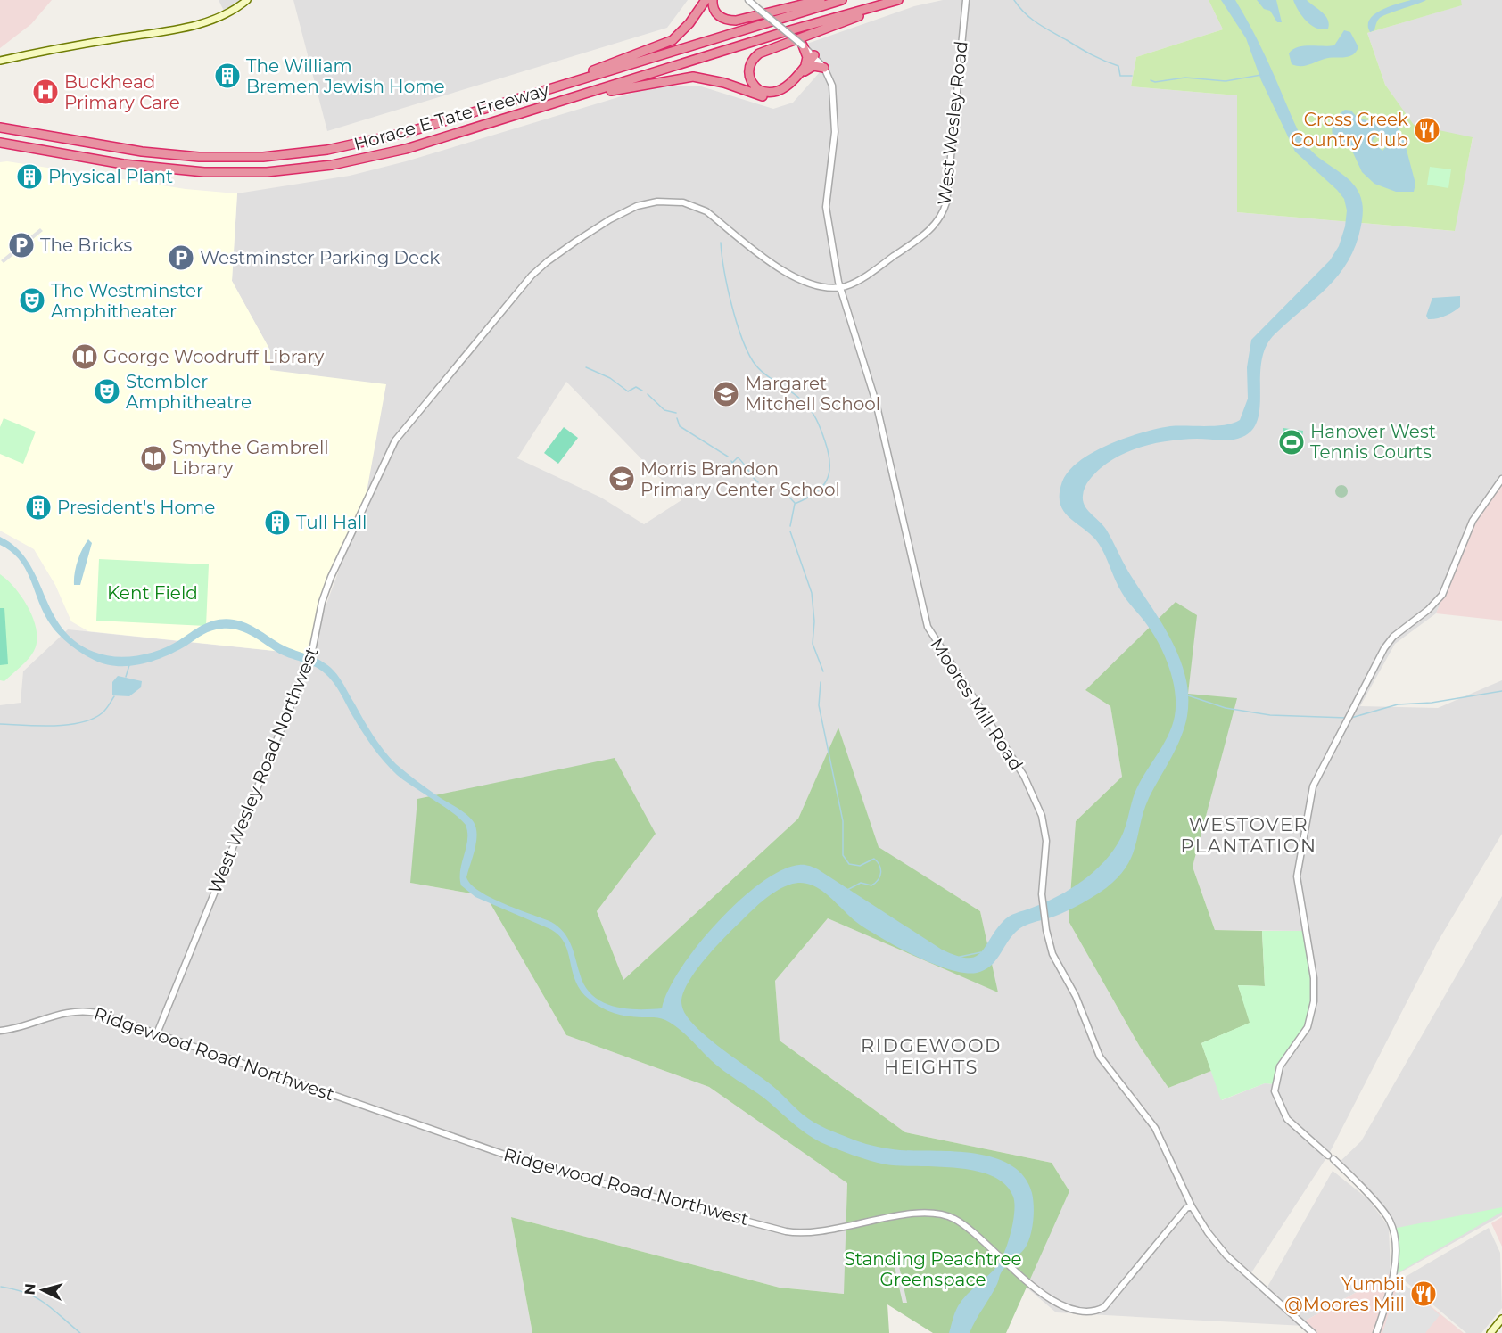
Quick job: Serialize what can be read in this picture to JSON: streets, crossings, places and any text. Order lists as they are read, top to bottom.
{
  "streets": {
    "highway": ["Horace E Tate Freeway"],
    "street": [
      "West Wesley Road",
      "Moores Mill Road",
      "West Wesley Road Northwest",
      "Ridgewood Road Northwest"
    ]
  },
  "crossings": [
    ["West Wesley Road", "Moores Mill Road"],
    ["West Wesley Road", "West Wesley Road Northwest"],
    ["Moores Mill Road", "West Wesley Road Northwest"],
    ["West Wesley Road Northwest", "Ridgewood Road Northwest"]
  ],
  "districts": ["WESTOVER PLANTATION", "RIDGEWOOD HEIGHTS"],
  "parks": ["Kent Field", "Standing Peachtree Greenspace"],
  "places": {
    "building": [
      "The William Bremen Jewish Home",
      "Physical Plant",
      "President's Home",
      "Tull Hall"
    ],
    "hospital": ["Buckhead Primary Care"],
    "restaurant": ["Cross Creek Country Club", "Yumbii @Moores Mill"],
    "parking": ["The Bricks", "Westminster Parking Deck"],
    "theatre": ["The Westminster Amphitheater", "Stembler Amphitheatre"],
    "library": ["George Woodruff Library", "Smythe Gambrell Library"],
    "school or university": ["Margaret Mitchell School", "Morris Brandon Primary Center School"],
    "sports": ["Hanover West Tennis Courts"]
  },
  "north": "left"
}
